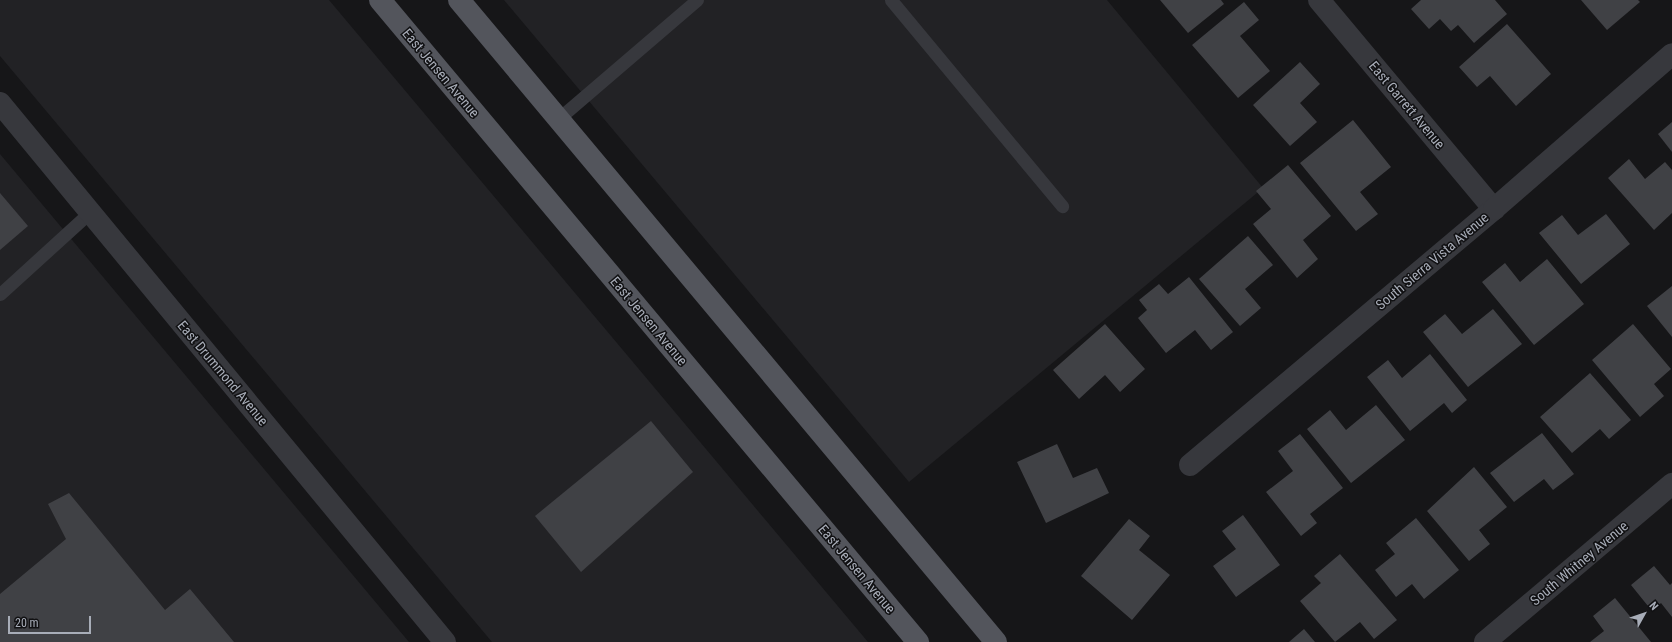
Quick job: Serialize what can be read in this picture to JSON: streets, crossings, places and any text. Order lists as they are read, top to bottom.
{
  "streets": {
    "main road": ["East Jensen Avenue"],
    "street": [
      "East Garrett Avenue",
      "South Sierra Vista Avenue",
      "East Drummond Avenue",
      "South Whitney Avenue"
    ]
  },
  "crossings": [
    ["East Garrett Avenue", "South Sierra Vista Avenue"]
  ],
  "scale_bar": "20 m",
  "north": "top right"
}
